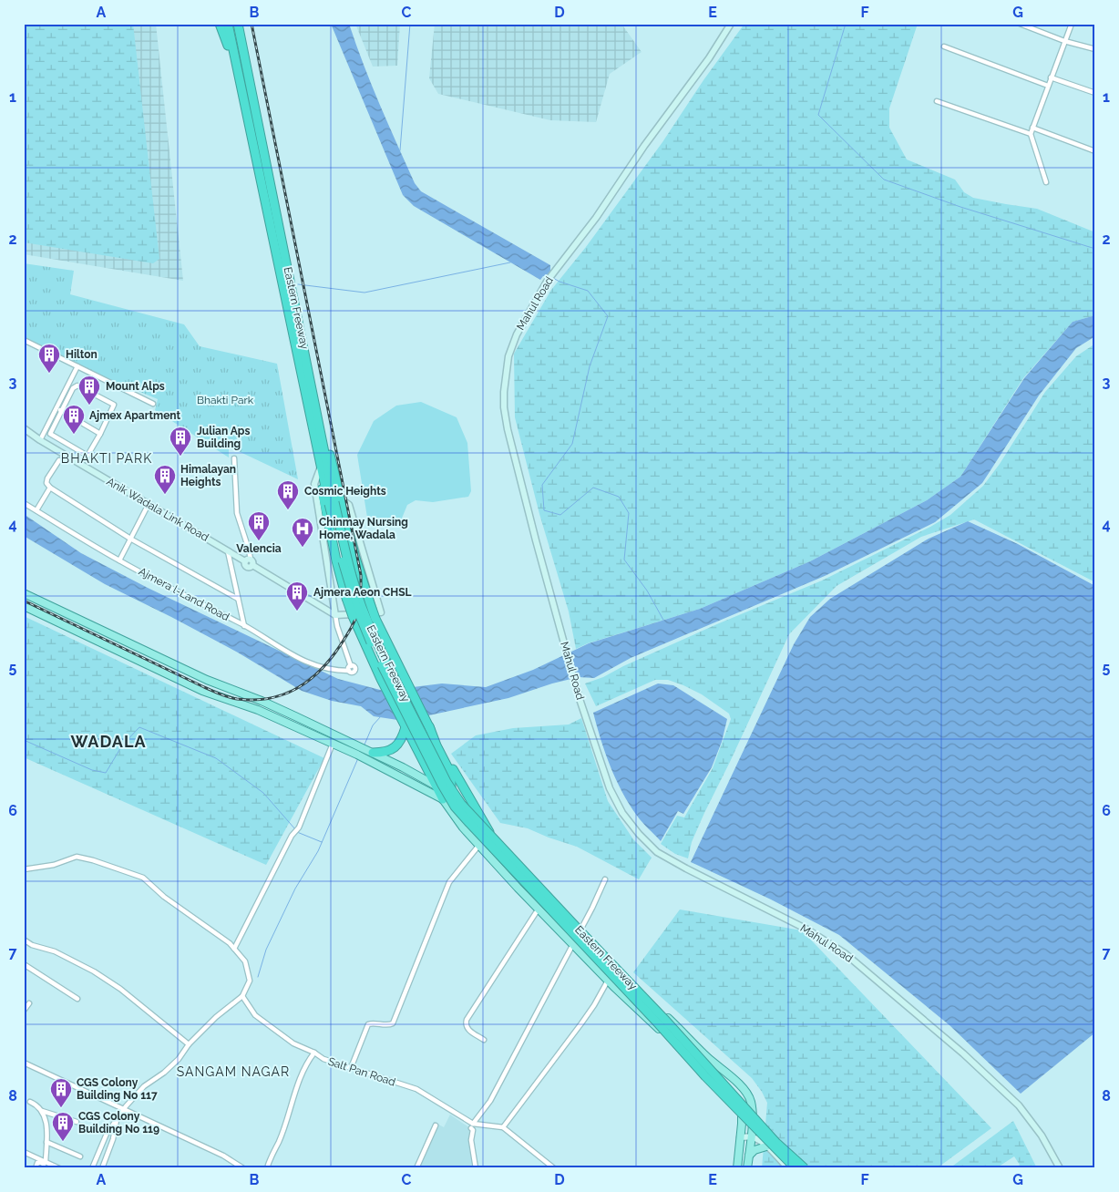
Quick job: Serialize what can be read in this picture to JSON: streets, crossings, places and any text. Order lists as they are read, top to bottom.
{
  "streets": {
    "highway": ["Eastern Freeway"],
    "street": [
      "Mahul Road",
      "Anik Wadala Link Road",
      "Ajmera l-Land Road",
      "Salt Pan Road"
    ]
  },
  "crossings": [
    ["Anik Wadala Link Road", "Ajmera l-Land Road"]
  ],
  "districts": ["BHAKTI PARK", "WADALA", "SANGAM NAGAR"],
  "parks": ["Bhakti Park"],
  "places": {
    "building": [
      "Hilton",
      "Mount Alps",
      "Ajmex Apartment",
      "Julian Aps Building",
      "Himalayan Heights",
      "Cosmic Heights",
      "Valencia",
      "Ajmera Aeon CHSL",
      "CGS Colony Building No 117",
      "CGS Colony Building No 119"
    ],
    "hospital": ["Chinmay Nursing Home, Wadala"]
  },
  "grid": {
    "columns": [
      "A",
      "B",
      "C",
      "D",
      "E",
      "F",
      "G"
    ],
    "rows": [
      "1",
      "2",
      "3",
      "4",
      "5",
      "6",
      "7",
      "8"
    ]
  }
}
